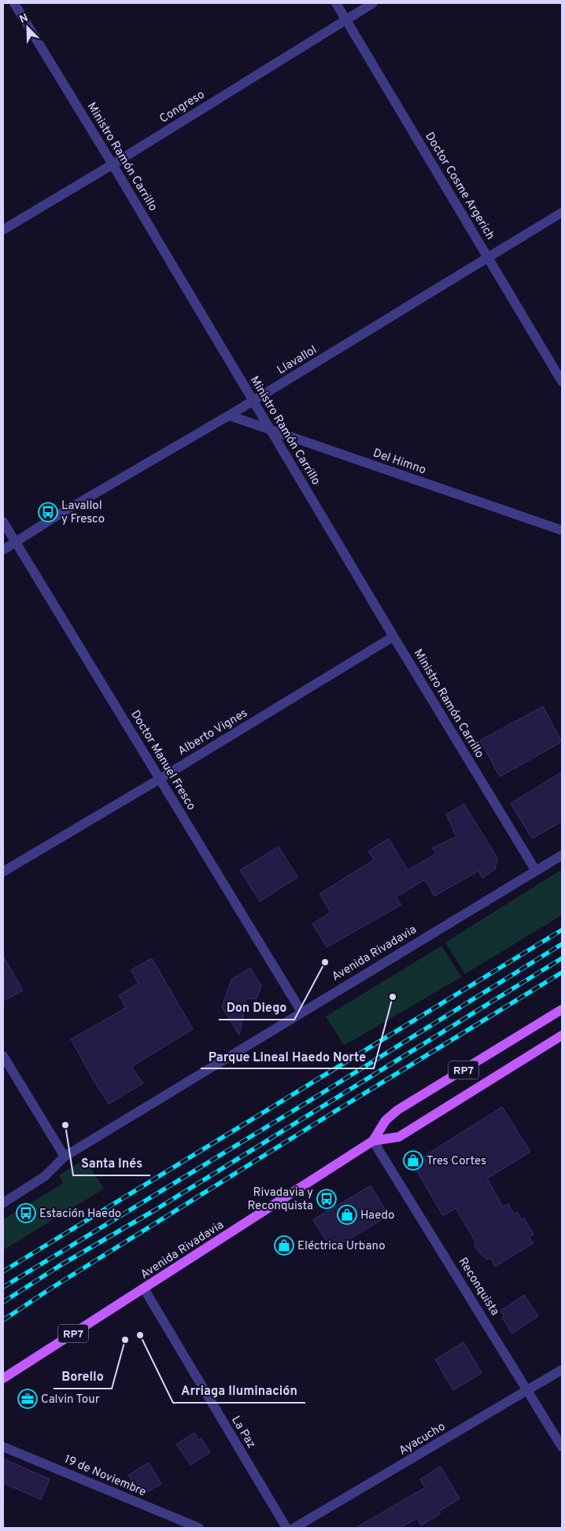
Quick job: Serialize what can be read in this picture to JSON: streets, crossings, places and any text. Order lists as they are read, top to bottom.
{
  "streets": {
    "main road": ["Avenida Rivadavia", "RP7"],
    "street": [
      "Congreso",
      "Ministro Ramón Carrillo",
      "Doctor Cosme Argerich",
      "Llavallol",
      "Del Himno",
      "Alberto Vignes",
      "Doctor Manuel Fresco",
      "Reconquista",
      "La Paz",
      "Ayacucho",
      "19 de Noviembre"
    ]
  },
  "crossings": [
    ["Congreso", "Ministro Ramón Carrillo"],
    ["Congreso", "Doctor Cosme Argerich"],
    ["Ministro Ramón Carrillo", "Llavallol"],
    ["Ministro Ramón Carrillo", "Del Himno"],
    ["Ministro Ramón Carrillo", "Alberto Vignes"],
    ["Ministro Ramón Carrillo", "Avenida Rivadavia"],
    ["Doctor Cosme Argerich", "Llavallol"],
    ["Llavallol", "Del Himno"],
    ["Llavallol", "Doctor Manuel Fresco"],
    ["Alberto Vignes", "Doctor Manuel Fresco"],
    ["Doctor Manuel Fresco", "Avenida Rivadavia"],
    ["Avenida Rivadavia", "Reconquista"],
    ["Avenida Rivadavia", "La Paz"],
    ["Reconquista", "Ayacucho"]
  ],
  "places": {
    "bus stop": ["Lavallol y Fresco", "Rivadavia y Reconquista", "Estación Haedo"],
    "other": [
      "Don Diego",
      "Parque Lineal Haedo Norte",
      "Santa Inés",
      "Arriaga Iluminación",
      "Borello"
    ],
    "shop": ["Tres Cortes", "Haedo", "Eléctrica Urbano"],
    "office": ["Calvin Tour"]
  },
  "north": "top left"
}
